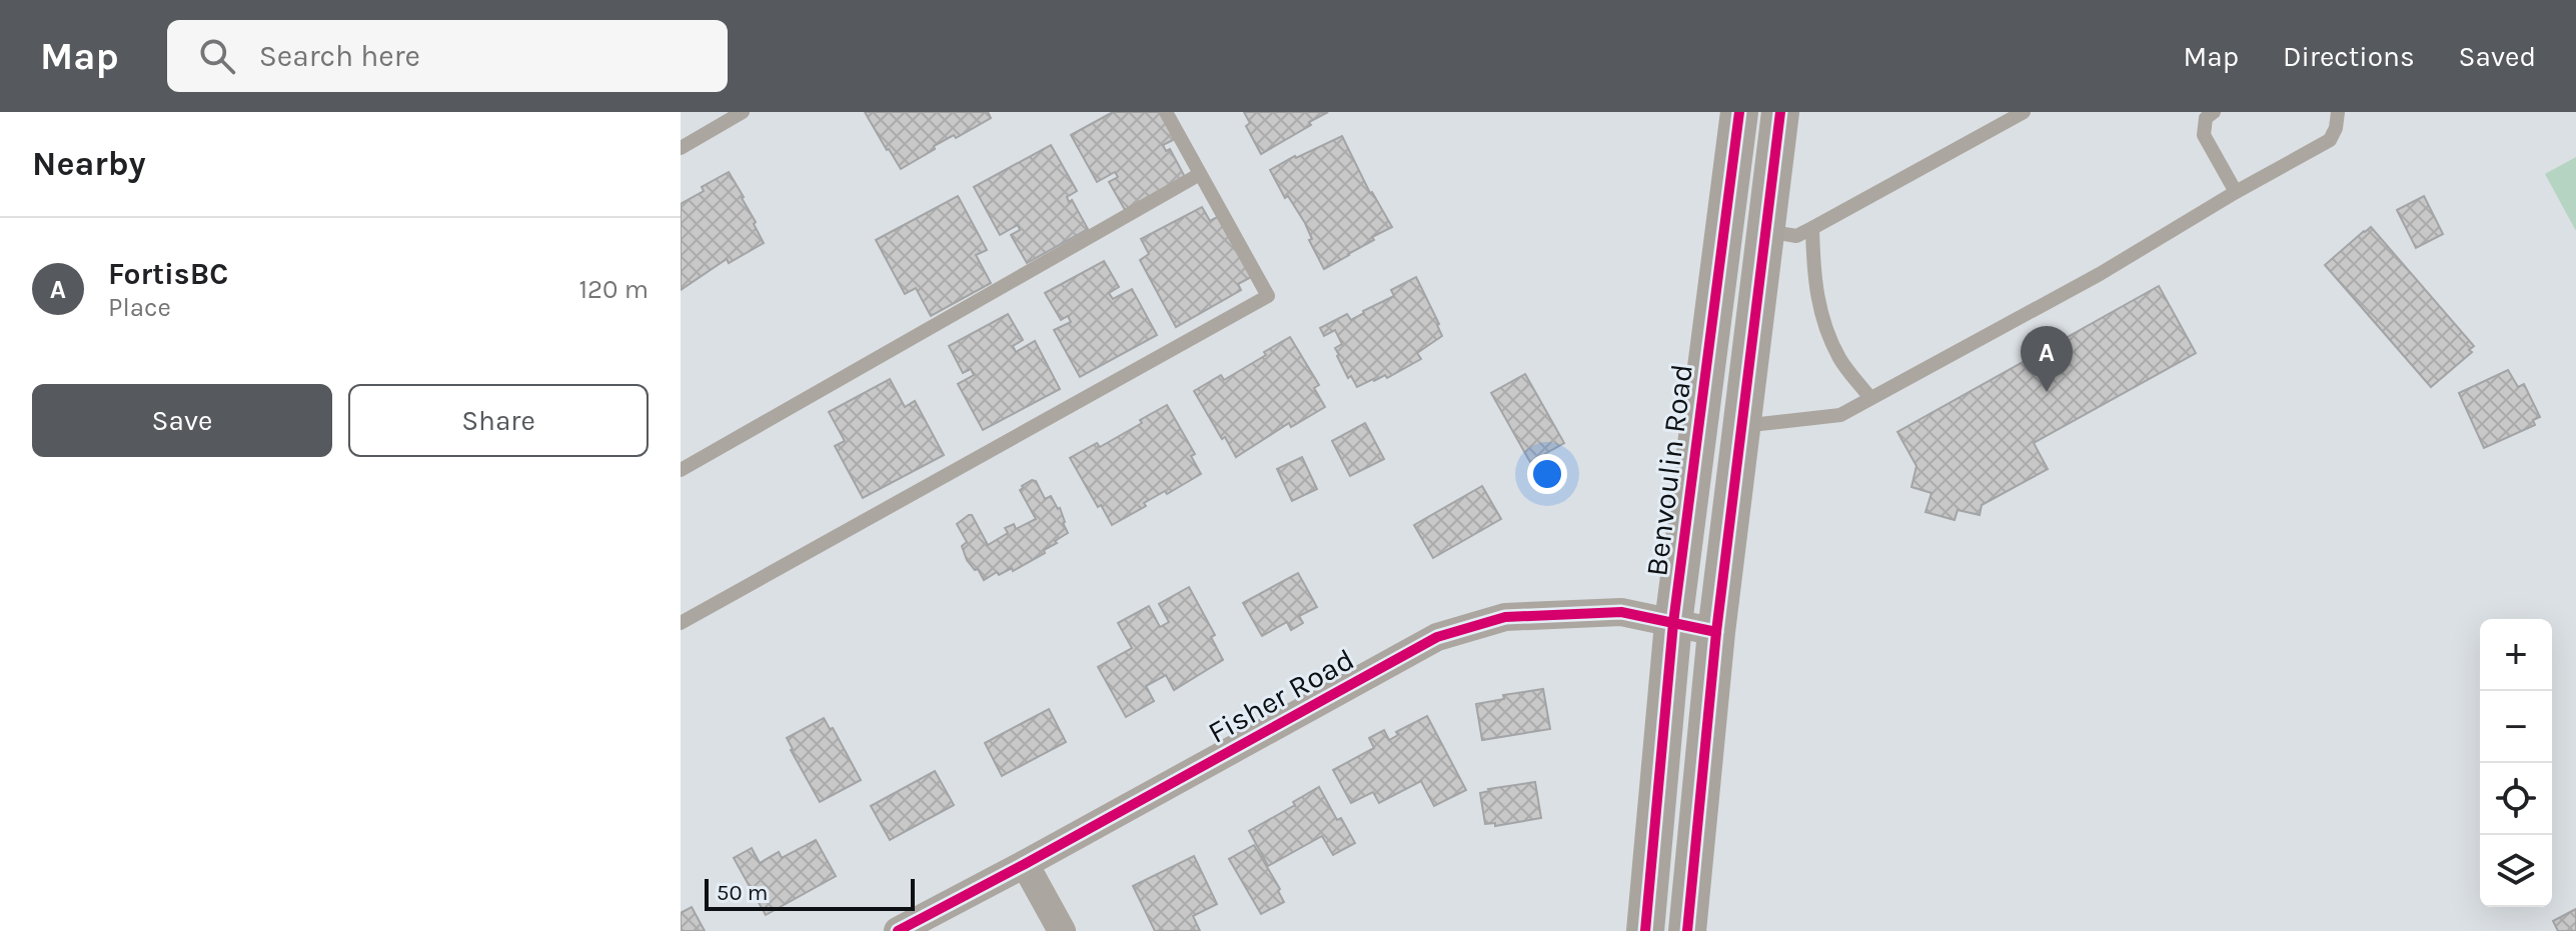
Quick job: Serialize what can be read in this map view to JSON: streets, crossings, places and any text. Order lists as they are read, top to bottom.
{
  "streets": {
    "main road": ["Benvoulin Road"],
    "street": ["Fisher Road"]
  },
  "crossings": [
    ["Benvoulin Road", "Fisher Road"]
  ],
  "scale_bar": "50 m",
  "page": {
    "header": "Map",
    "search": "Search here",
    "nav": ["Map", "Directions", "Saved"],
    "heading": "Nearby",
    "list": [
      {
        "mark": "A",
        "name": "FortisBC",
        "note": "Place",
        "value": "120 m"
      }
    ],
    "pins": "A",
    "buttons": ["Save", "Share"],
    "map_buttons": ["+", "−"],
    "scale": "50 m"
  }
}
